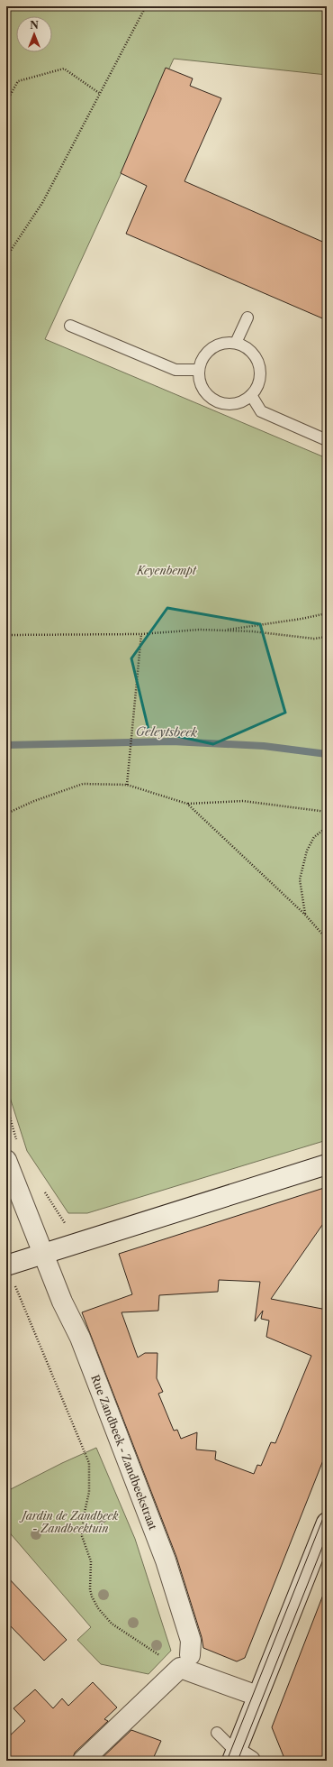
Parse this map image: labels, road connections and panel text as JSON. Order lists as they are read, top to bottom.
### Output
{
  "streets": {
    "street": ["Rue Zandbeek - Zandbeekstraat"]
  },
  "water": ["Geleytsbeek"],
  "parks": ["Keyenbempt", "Jardin de Zandbeek - Zandbeektuin"],
  "north": "top"
}
